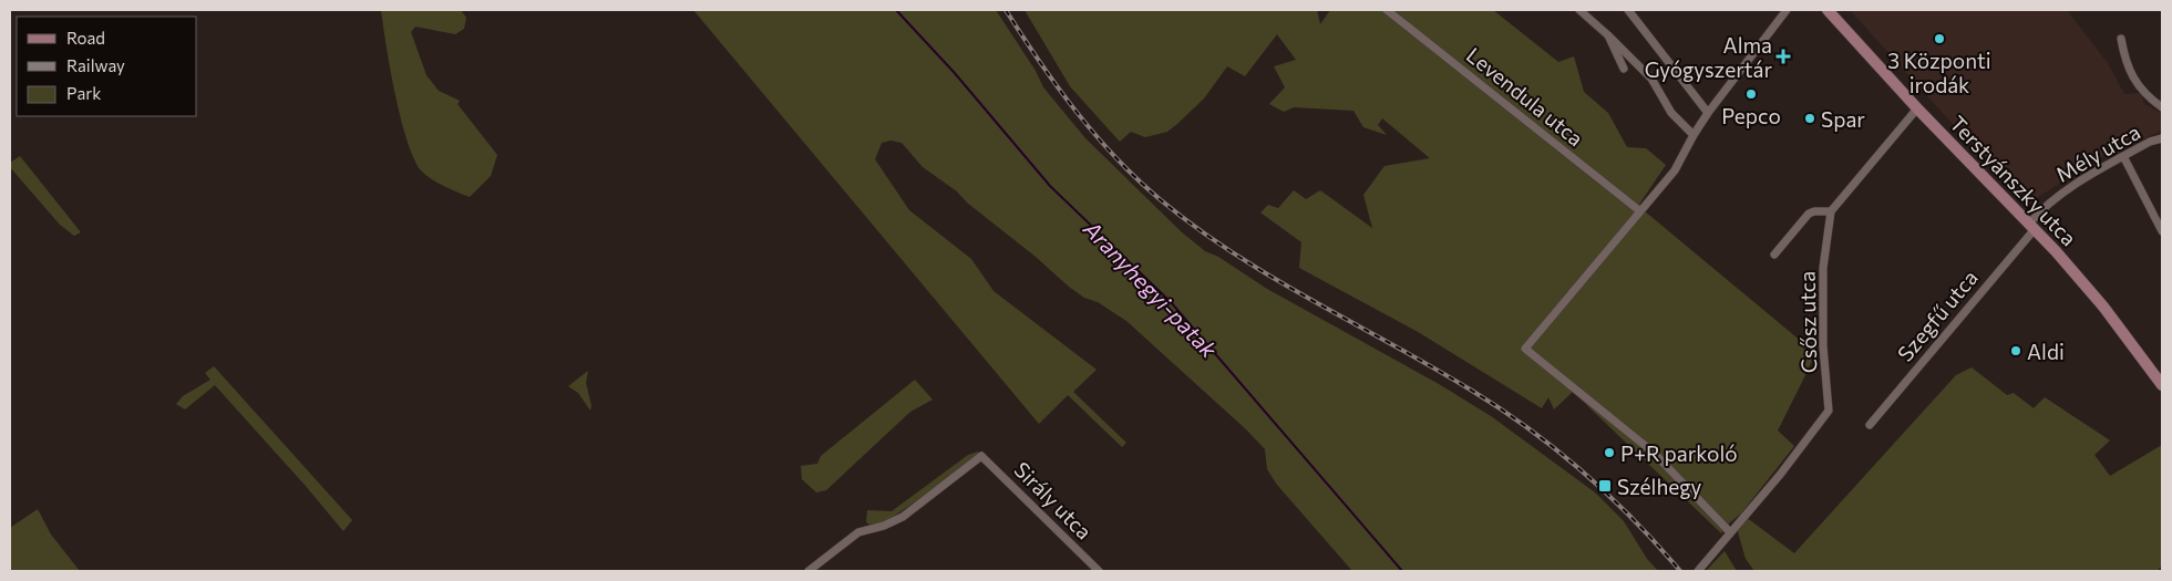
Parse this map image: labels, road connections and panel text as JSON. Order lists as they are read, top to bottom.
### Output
{
  "streets": {
    "main road": ["Terstyánszky utca"],
    "street": [
      "Levendula utca",
      "Mély utca",
      "Szegfű utca",
      "Csősz utca",
      "Sirály utca"
    ]
  },
  "crossings": [
    ["Mély utca", "Terstyánszky utca"],
    ["Mély utca", "Szegfű utca"],
    ["Terstyánszky utca", "Szegfű utca"]
  ],
  "water": ["Aranyhegyi-patak"],
  "places": {
    "other": [
      "3 Központi irodák",
      "Pepco",
      "Spar",
      "Aldi",
      "P+R parkoló"
    ],
    "health": ["Alma Gyógyszertár"],
    "transit": ["Szélhegy"]
  },
  "legend": ["Road", "Railway", "Park"]
}
